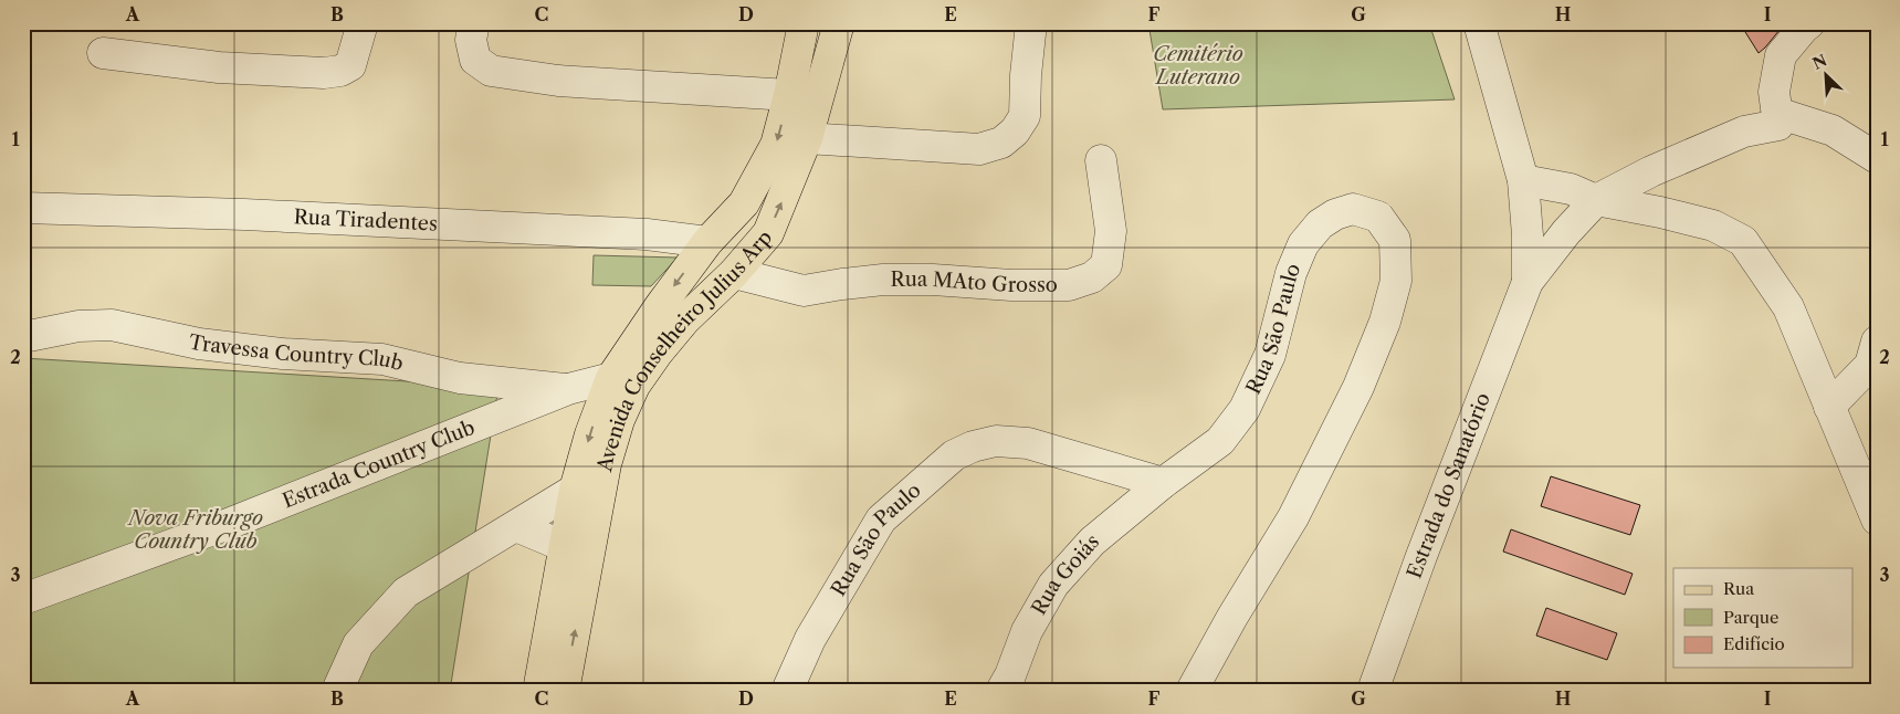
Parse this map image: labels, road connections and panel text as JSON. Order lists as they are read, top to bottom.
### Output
{
  "streets": {
    "main road": ["Avenida Conselheiro Julius Arp"],
    "street": [
      "Rua Tiradentes",
      "Rua MAto Grosso",
      "Rua São Paulo",
      "Travessa Country Club",
      "Estrada Country Club",
      "Estrada do Sanatório",
      "Rua Goiás"
    ]
  },
  "crossings": [
    ["Rua Tiradentes", "Avenida Conselheiro Julius Arp"],
    ["Rua MAto Grosso", "Avenida Conselheiro Julius Arp"],
    ["Rua São Paulo", "Rua Goiás"],
    ["Travessa Country Club", "Estrada Country Club"],
    ["Avenida Conselheiro Julius Arp", "Estrada Country Club"]
  ],
  "parks": ["Cemitério Luterano", "Nova Friburgo Country Club"],
  "legend": ["Rua", "Parque", "Edifício"],
  "north": "top left",
  "grid": {
    "columns": [
      "A",
      "B",
      "C",
      "D",
      "E",
      "F",
      "G",
      "H",
      "I"
    ],
    "rows": ["1", "2", "3"]
  }
}
